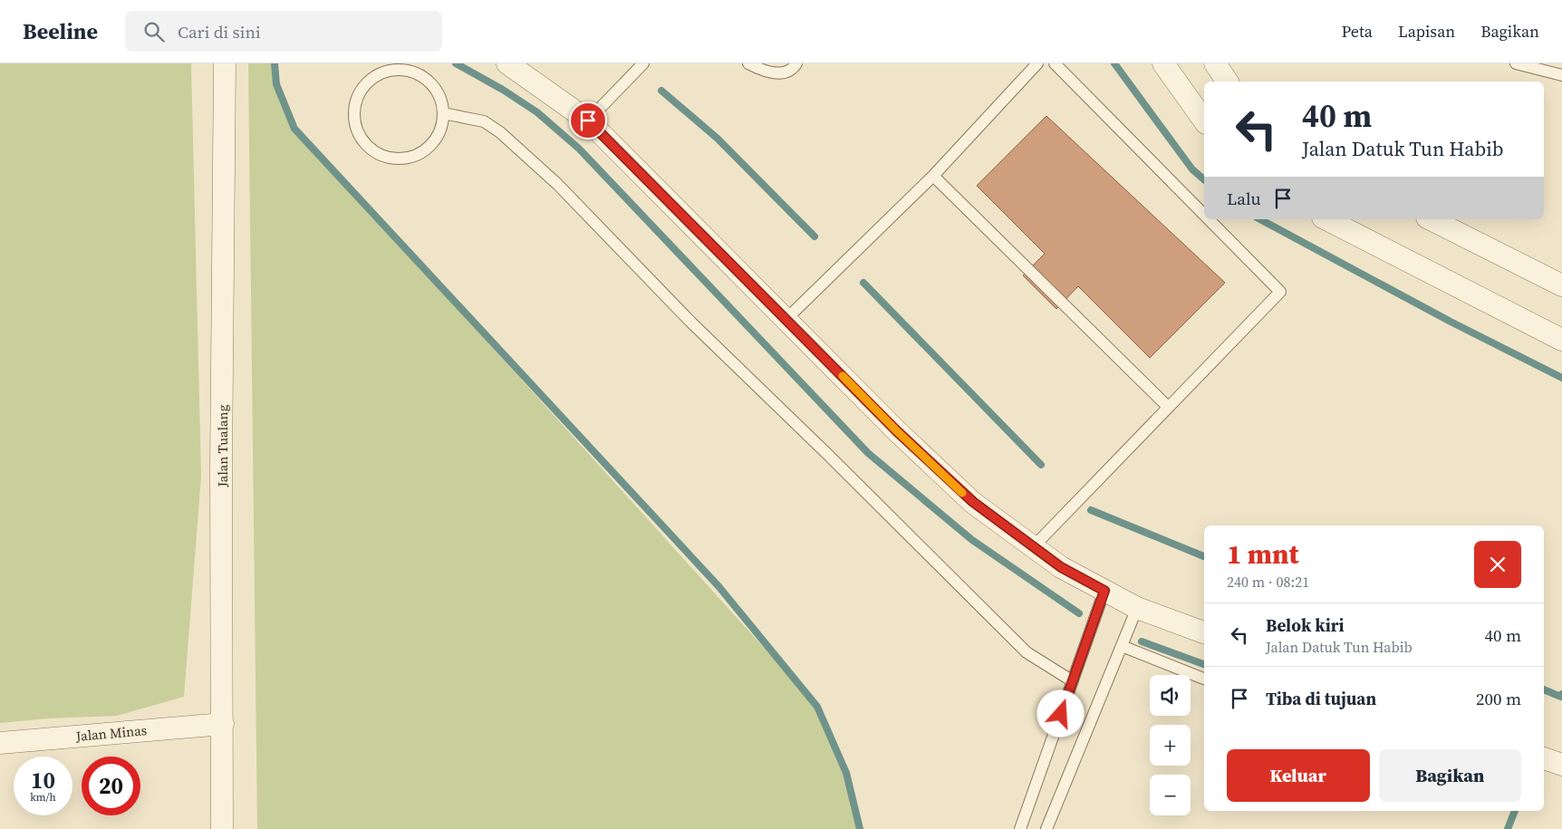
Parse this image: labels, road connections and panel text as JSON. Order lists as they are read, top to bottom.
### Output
{
  "streets": {
    "street": ["Jalan Tualang", "Jalan Minas"]
  },
  "crossings": [
    ["Jalan Tualang", "Jalan Minas"]
  ],
  "page": {
    "header": "Beeline",
    "search": "Cari di sini",
    "nav": ["Peta", "Lapisan", "Bagikan"],
    "turn": ["40 m", "Jalan Datuk Tun Habib"],
    "then": "Lalu",
    "heading": ["1 mnt", "240 m · 08:21"],
    "list": [
      {
        "name": "Belok kiri",
        "note": "Jalan Datuk Tun Habib",
        "value": "40 m"
      },
      {
        "name": "Tiba di tujuan",
        "value": "200 m"
      }
    ],
    "map_buttons": ["+", "−"],
    "buttons": ["Keluar", "Bagikan"],
    "speed": "10 km/h",
    "limit": "20"
  }
}
